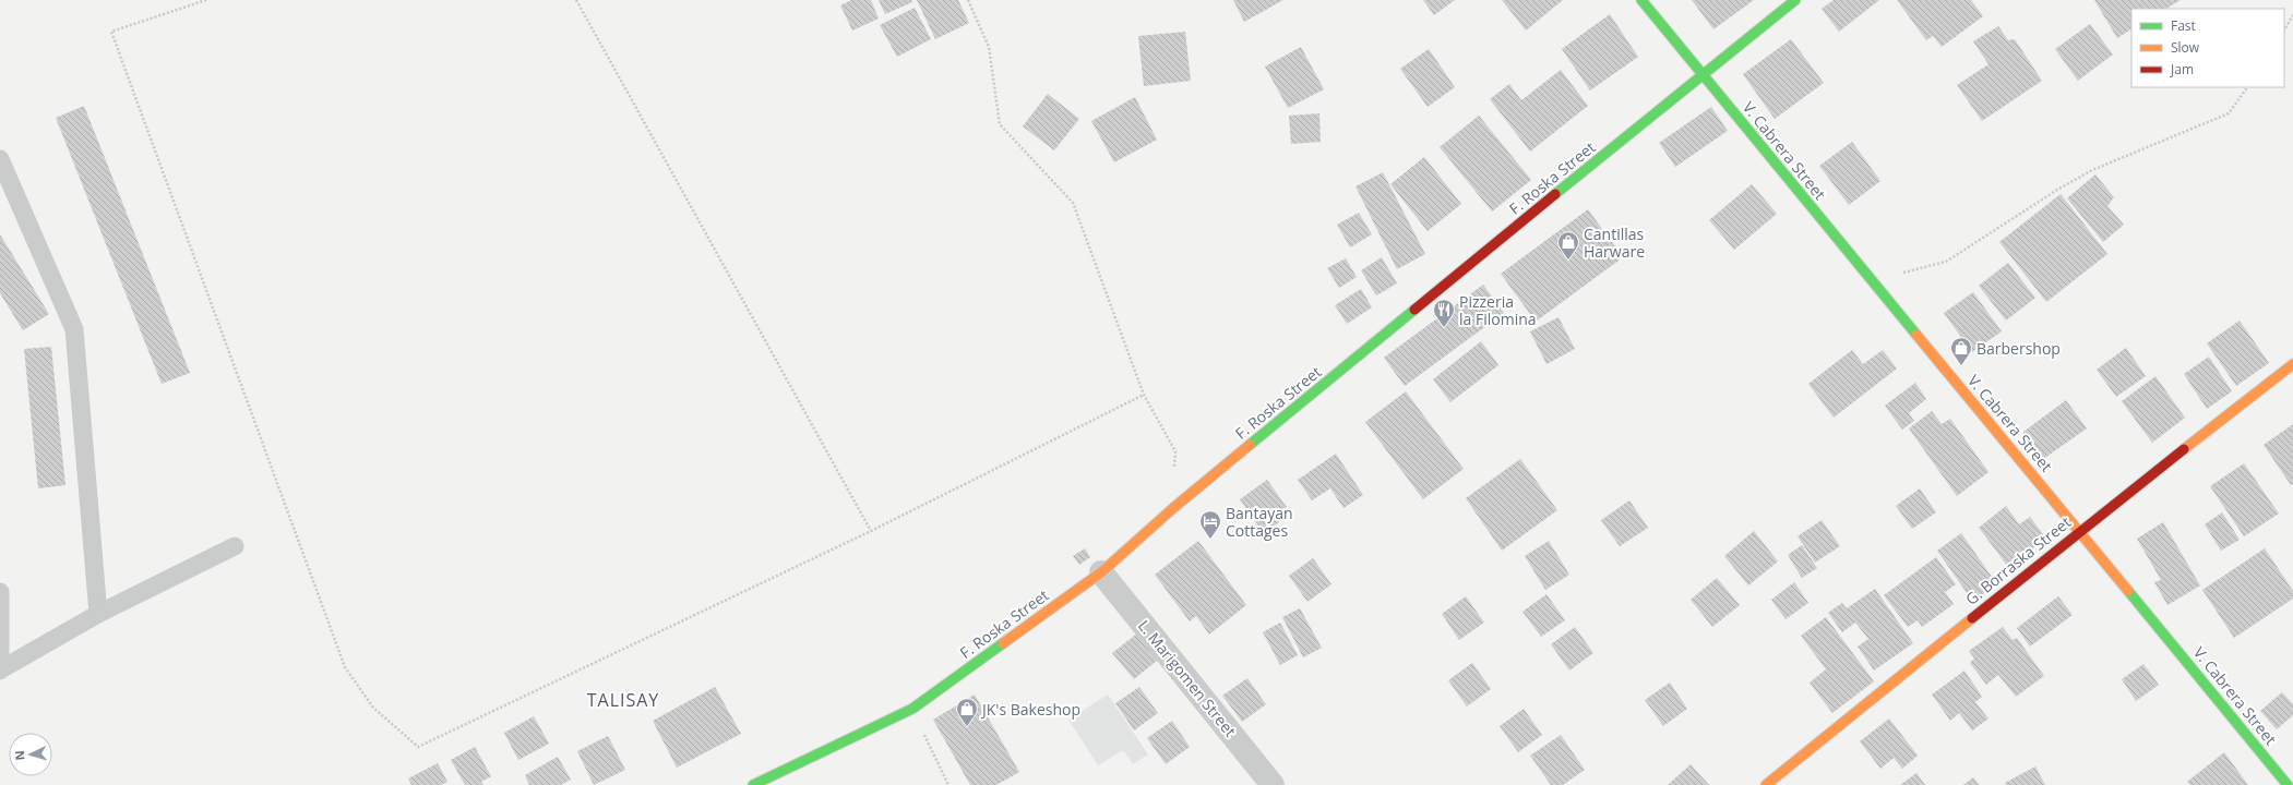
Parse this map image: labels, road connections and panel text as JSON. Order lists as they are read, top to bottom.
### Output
{
  "streets": {
    "street": [
      "V. Cabrera Street",
      "F. Roska Street",
      "G. Borraska Street",
      "L. Marigomen Street"
    ]
  },
  "crossings": [
    ["V. Cabrera Street", "F. Roska Street"],
    ["V. Cabrera Street", "G. Borraska Street"],
    ["F. Roska Street", "L. Marigomen Street"]
  ],
  "districts": ["TALISAY"],
  "places": {
    "shop": ["Cantillas Harware", "Barbershop", "JK's Bakeshop"],
    "restaurant": ["Pizzeria la Filomina"],
    "hotel": ["Bantayan Cottages"]
  },
  "legend": ["Fast", "Slow", "Jam"],
  "north": "left"
}
